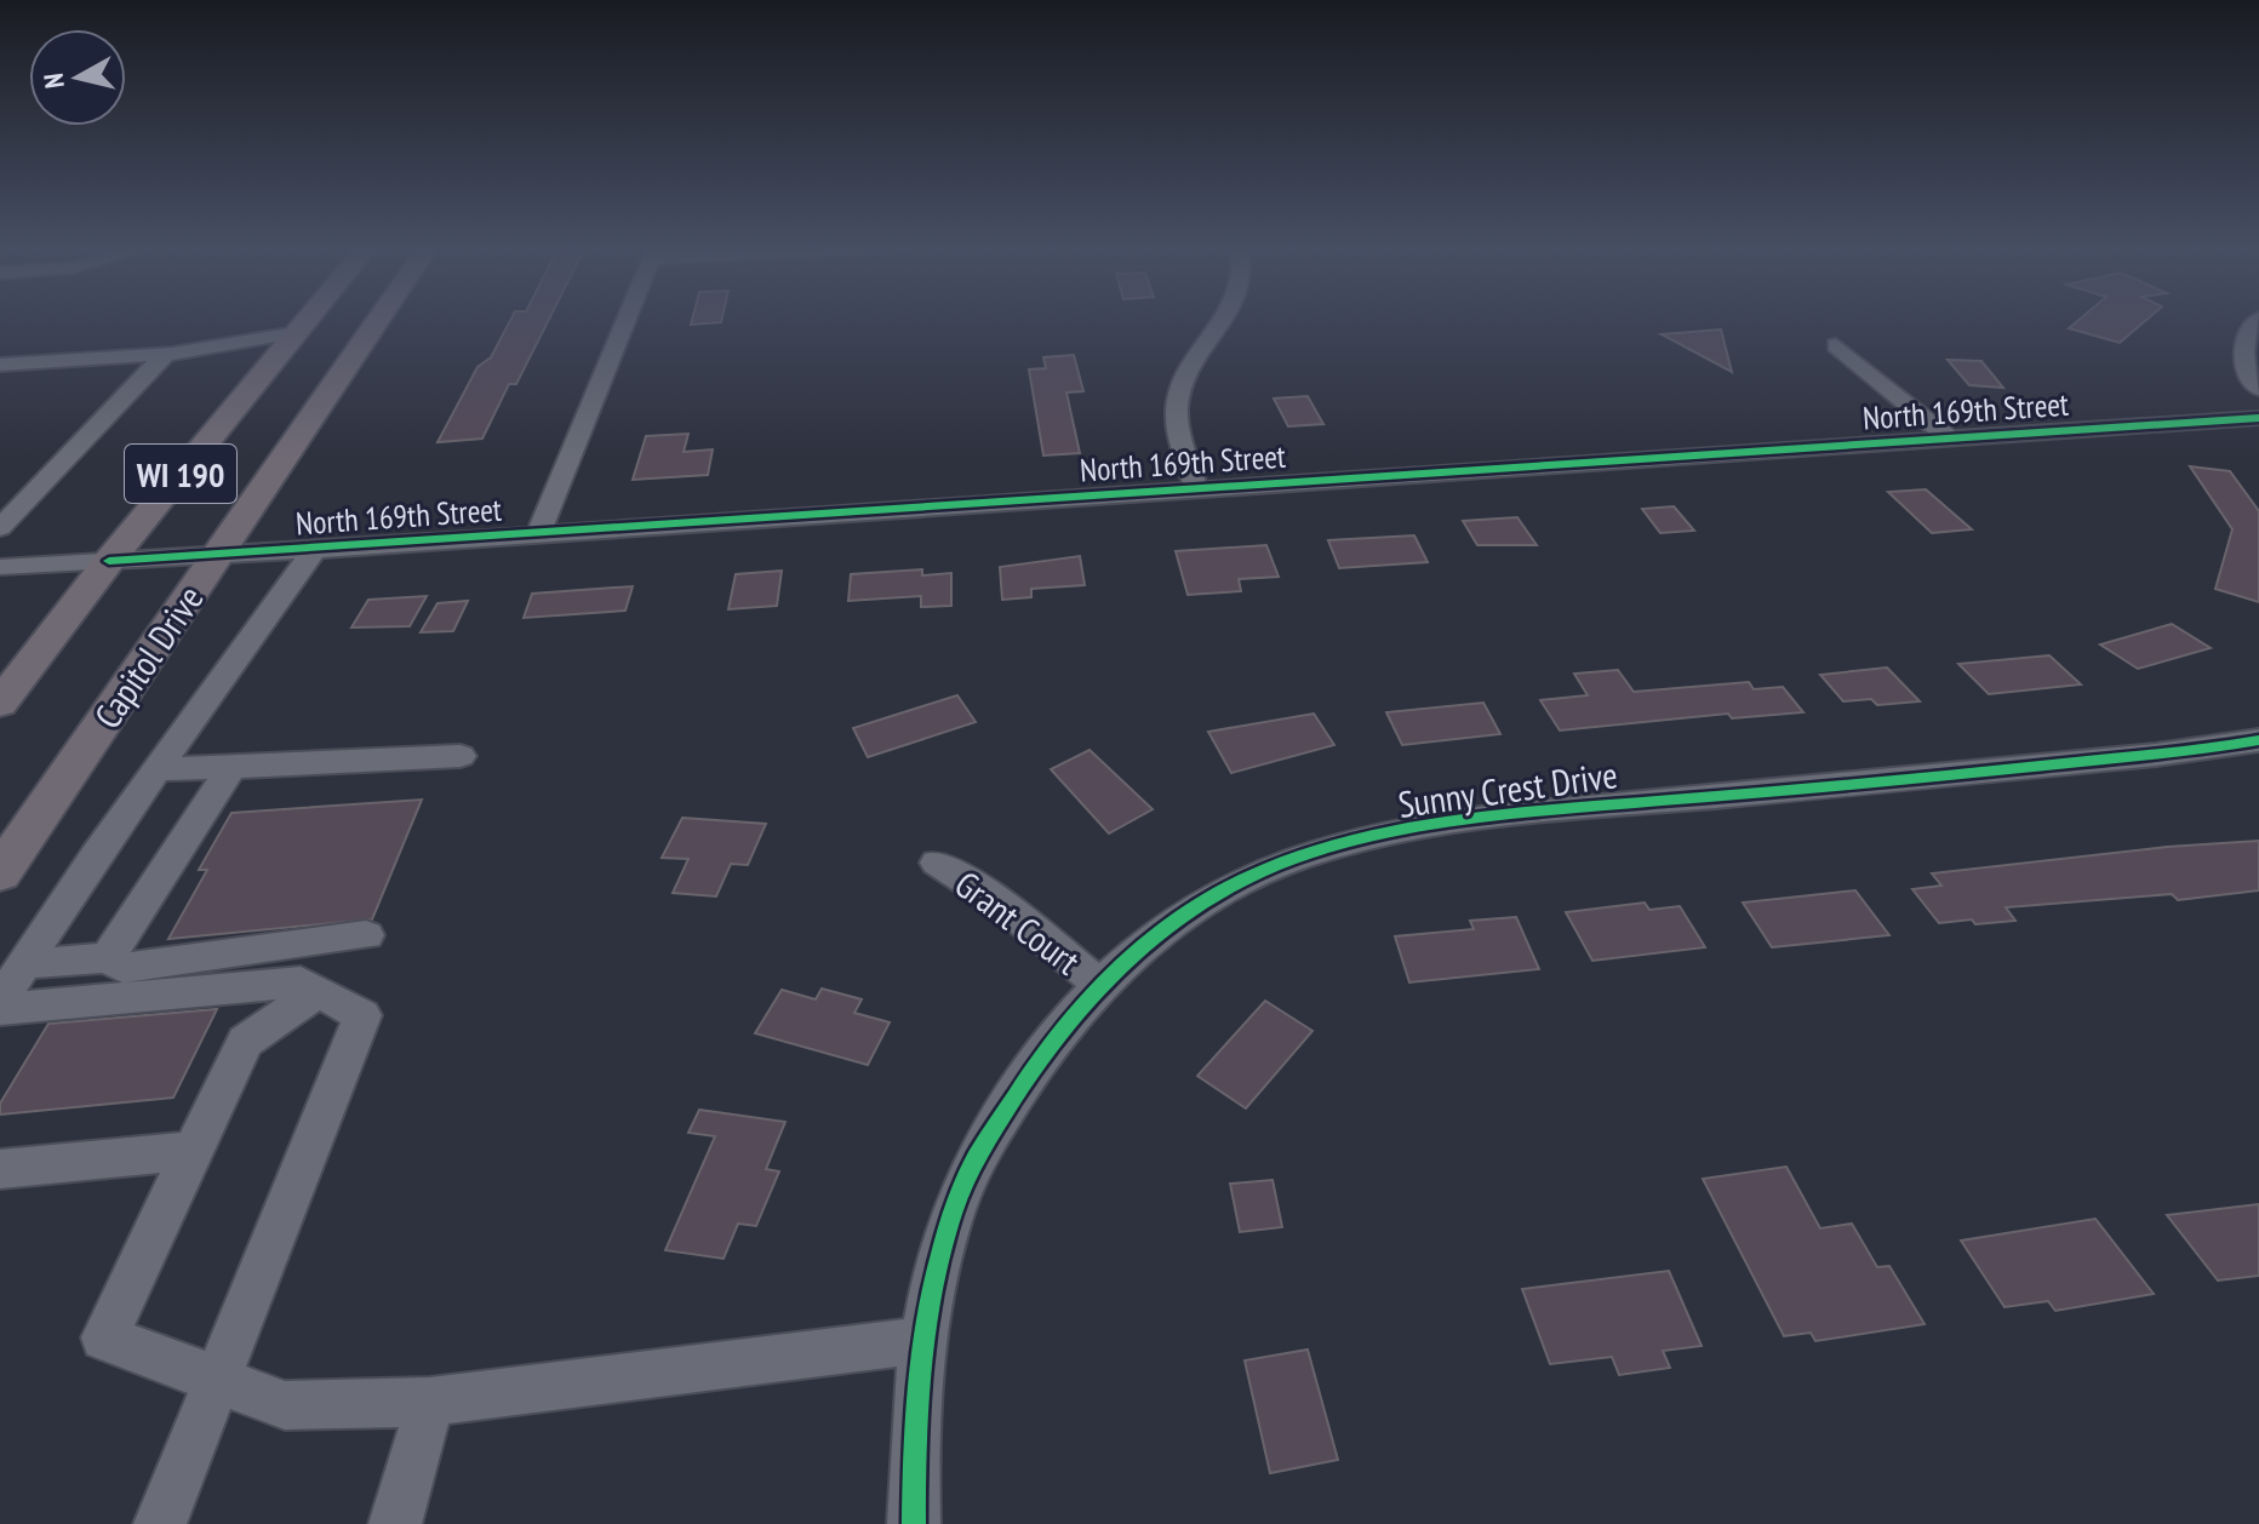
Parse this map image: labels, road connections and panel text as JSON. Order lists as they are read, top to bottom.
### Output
{
  "streets": {
    "main road": ["WI 190", "Capitol Drive"],
    "street": ["North 169th Street", "Sunny Crest Drive", "Grant Court"]
  },
  "crossings": [
    ["North 169th Street", "WI 190"],
    ["North 169th Street", "Capitol Drive"],
    ["Sunny Crest Drive", "Grant Court"]
  ],
  "north": "left"
}
